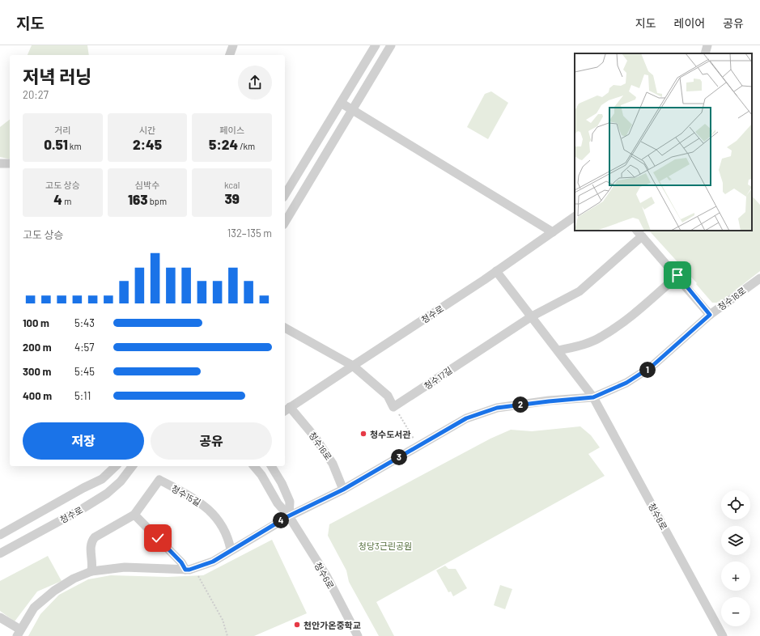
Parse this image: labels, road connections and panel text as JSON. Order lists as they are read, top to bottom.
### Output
{
  "streets": {
    "street": [
      "청수16로",
      "청수로",
      "청수17길",
      "청수15길",
      "청수8로",
      "청수6로"
    ]
  },
  "crossings": [
    ["청수16로", "청수17길"],
    ["청수16로", "청수8로"],
    ["청수16로", "청수6로"]
  ],
  "parks": ["청당3근린공원"],
  "places": ["청수도서관", "천안가온중학교"],
  "page": {
    "header": "지도",
    "nav": ["지도", "레이어", "공유"],
    "heading": ["저녁 러닝", "20:27"],
    "stats": [
      ["거리", "0.51 km"],
      ["시간", "2:45"],
      ["페이스", "5:24 /km"],
      ["고도 상승", "4 m"],
      ["심박수", "163 bpm"],
      ["kcal", "39"]
    ],
    "chart": ["고도 상승", "132–135 m"],
    "list": [
      {
        "name": "100 m",
        "note": "5:43"
      },
      {
        "name": "200 m",
        "note": "4:57"
      },
      {
        "name": "300 m",
        "note": "5:45"
      },
      {
        "name": "400 m",
        "note": "5:11"
      }
    ],
    "pins": [
      "1",
      "2",
      "3",
      "4"
    ],
    "buttons": ["저장", "공유"],
    "map_buttons": ["+", "−"]
  }
}
